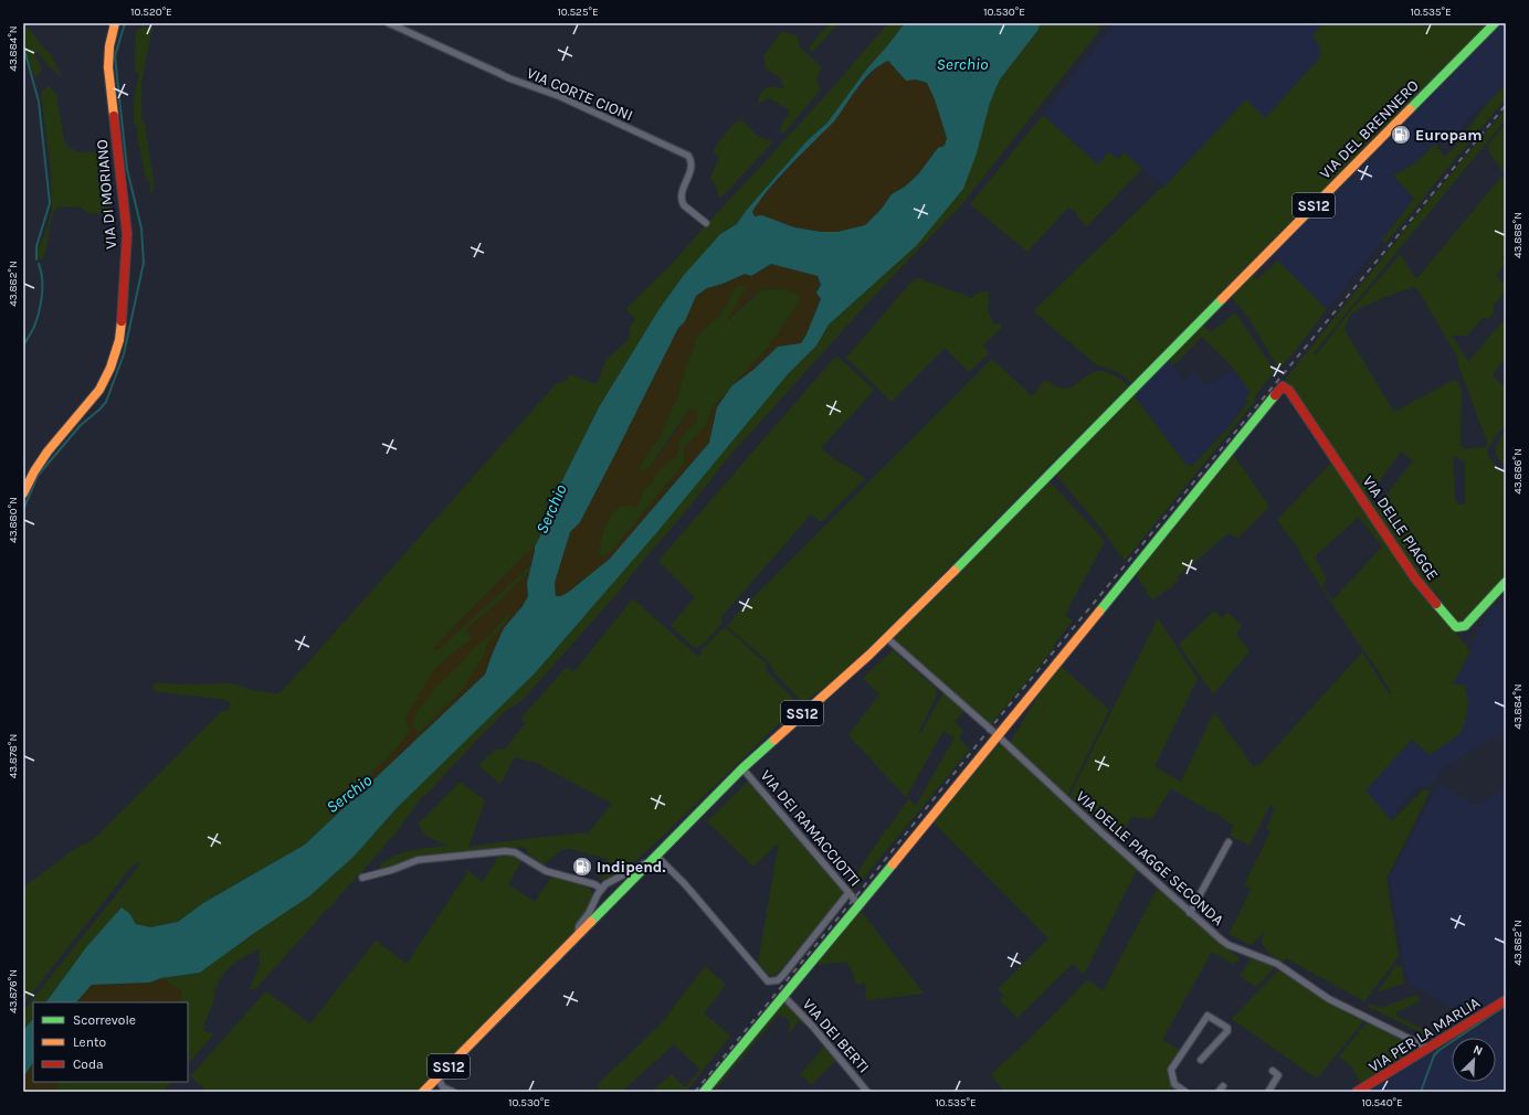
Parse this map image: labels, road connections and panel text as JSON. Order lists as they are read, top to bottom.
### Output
{
  "streets": {
    "main road": [
      "VIA DEL BRENNERO",
      "VIA DI MORIANO",
      "SS12",
      "VIA DELLE PIAGGE",
      "VIA PER LA MARLIA"
    ],
    "street": [
      "VIA CORTE CIONI",
      "VIA DEI RAMACCIOTTI",
      "VIA DELLE PIAGGE SECONDA",
      "VIA DEI BERTI"
    ]
  },
  "crossings": [
    ["VIA DEL BRENNERO", "SS12"],
    ["VIA DEL BRENNERO", "VIA DELLE PIAGGE SECONDA"],
    ["SS12", "VIA DEI RAMACCIOTTI"],
    ["SS12", "VIA DELLE PIAGGE SECONDA"],
    ["VIA DELLE PIAGGE", "VIA DELLE PIAGGE SECONDA"],
    ["VIA DELLE PIAGGE SECONDA", "VIA PER LA MARLIA"]
  ],
  "water": ["Serchio"],
  "places": {
    "fuel station": ["Europam", "Indipend."]
  },
  "legend": ["Scorrevole", "Lento", "Coda"],
  "north": "top right",
  "coordinates": [
    "10.520°E",
    "10.525°E",
    "10.530°E",
    "10.535°E",
    "43.884°N",
    "43.888°N",
    "43.882°N",
    "43.886°N",
    "43.880°N",
    "43.878°N",
    "43.876°N",
    "10.540°E"
  ]
}
